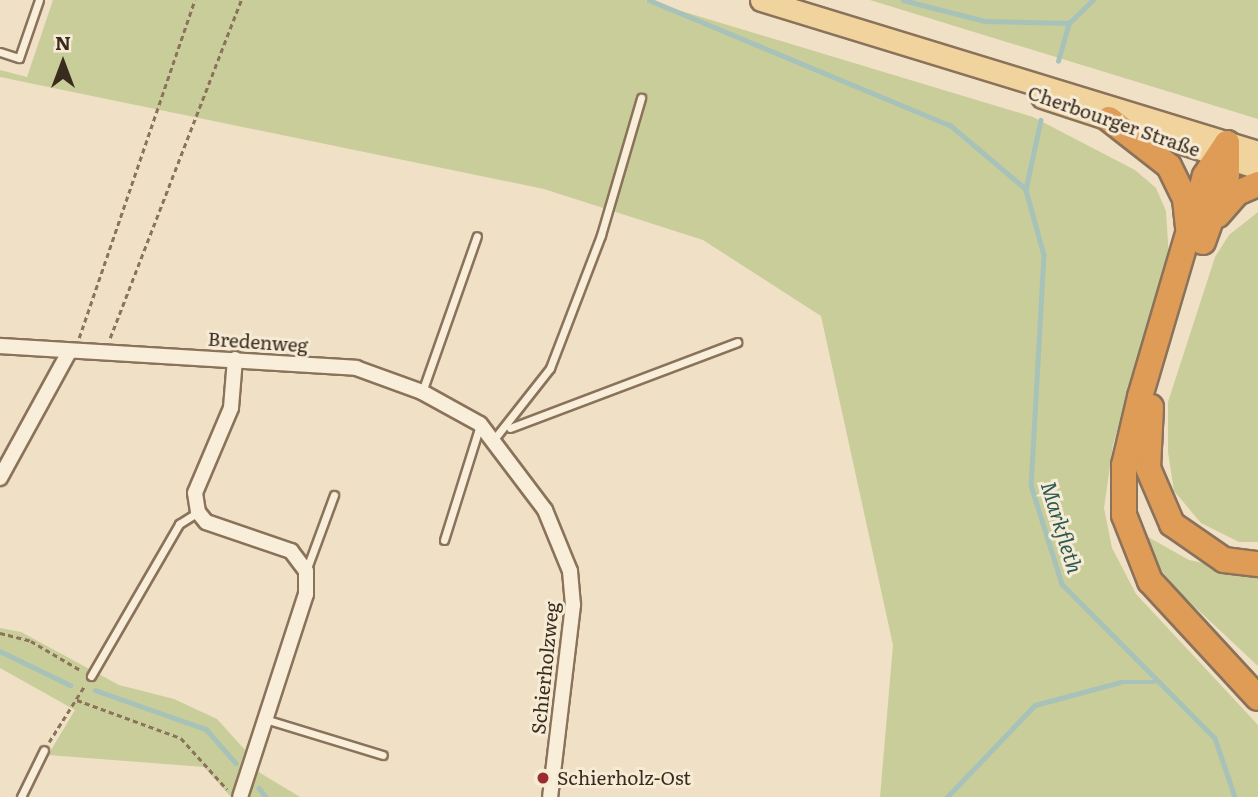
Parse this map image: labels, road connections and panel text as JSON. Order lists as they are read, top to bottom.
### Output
{
  "streets": {
    "main road": ["Cherbourger Straße"],
    "street": ["Bredenweg", "Schierholzweg"]
  },
  "crossings": [
    ["Bredenweg", "Schierholzweg"]
  ],
  "water": ["Markfleth"],
  "places": ["Schierholz-Ost"],
  "north": "top"
}
